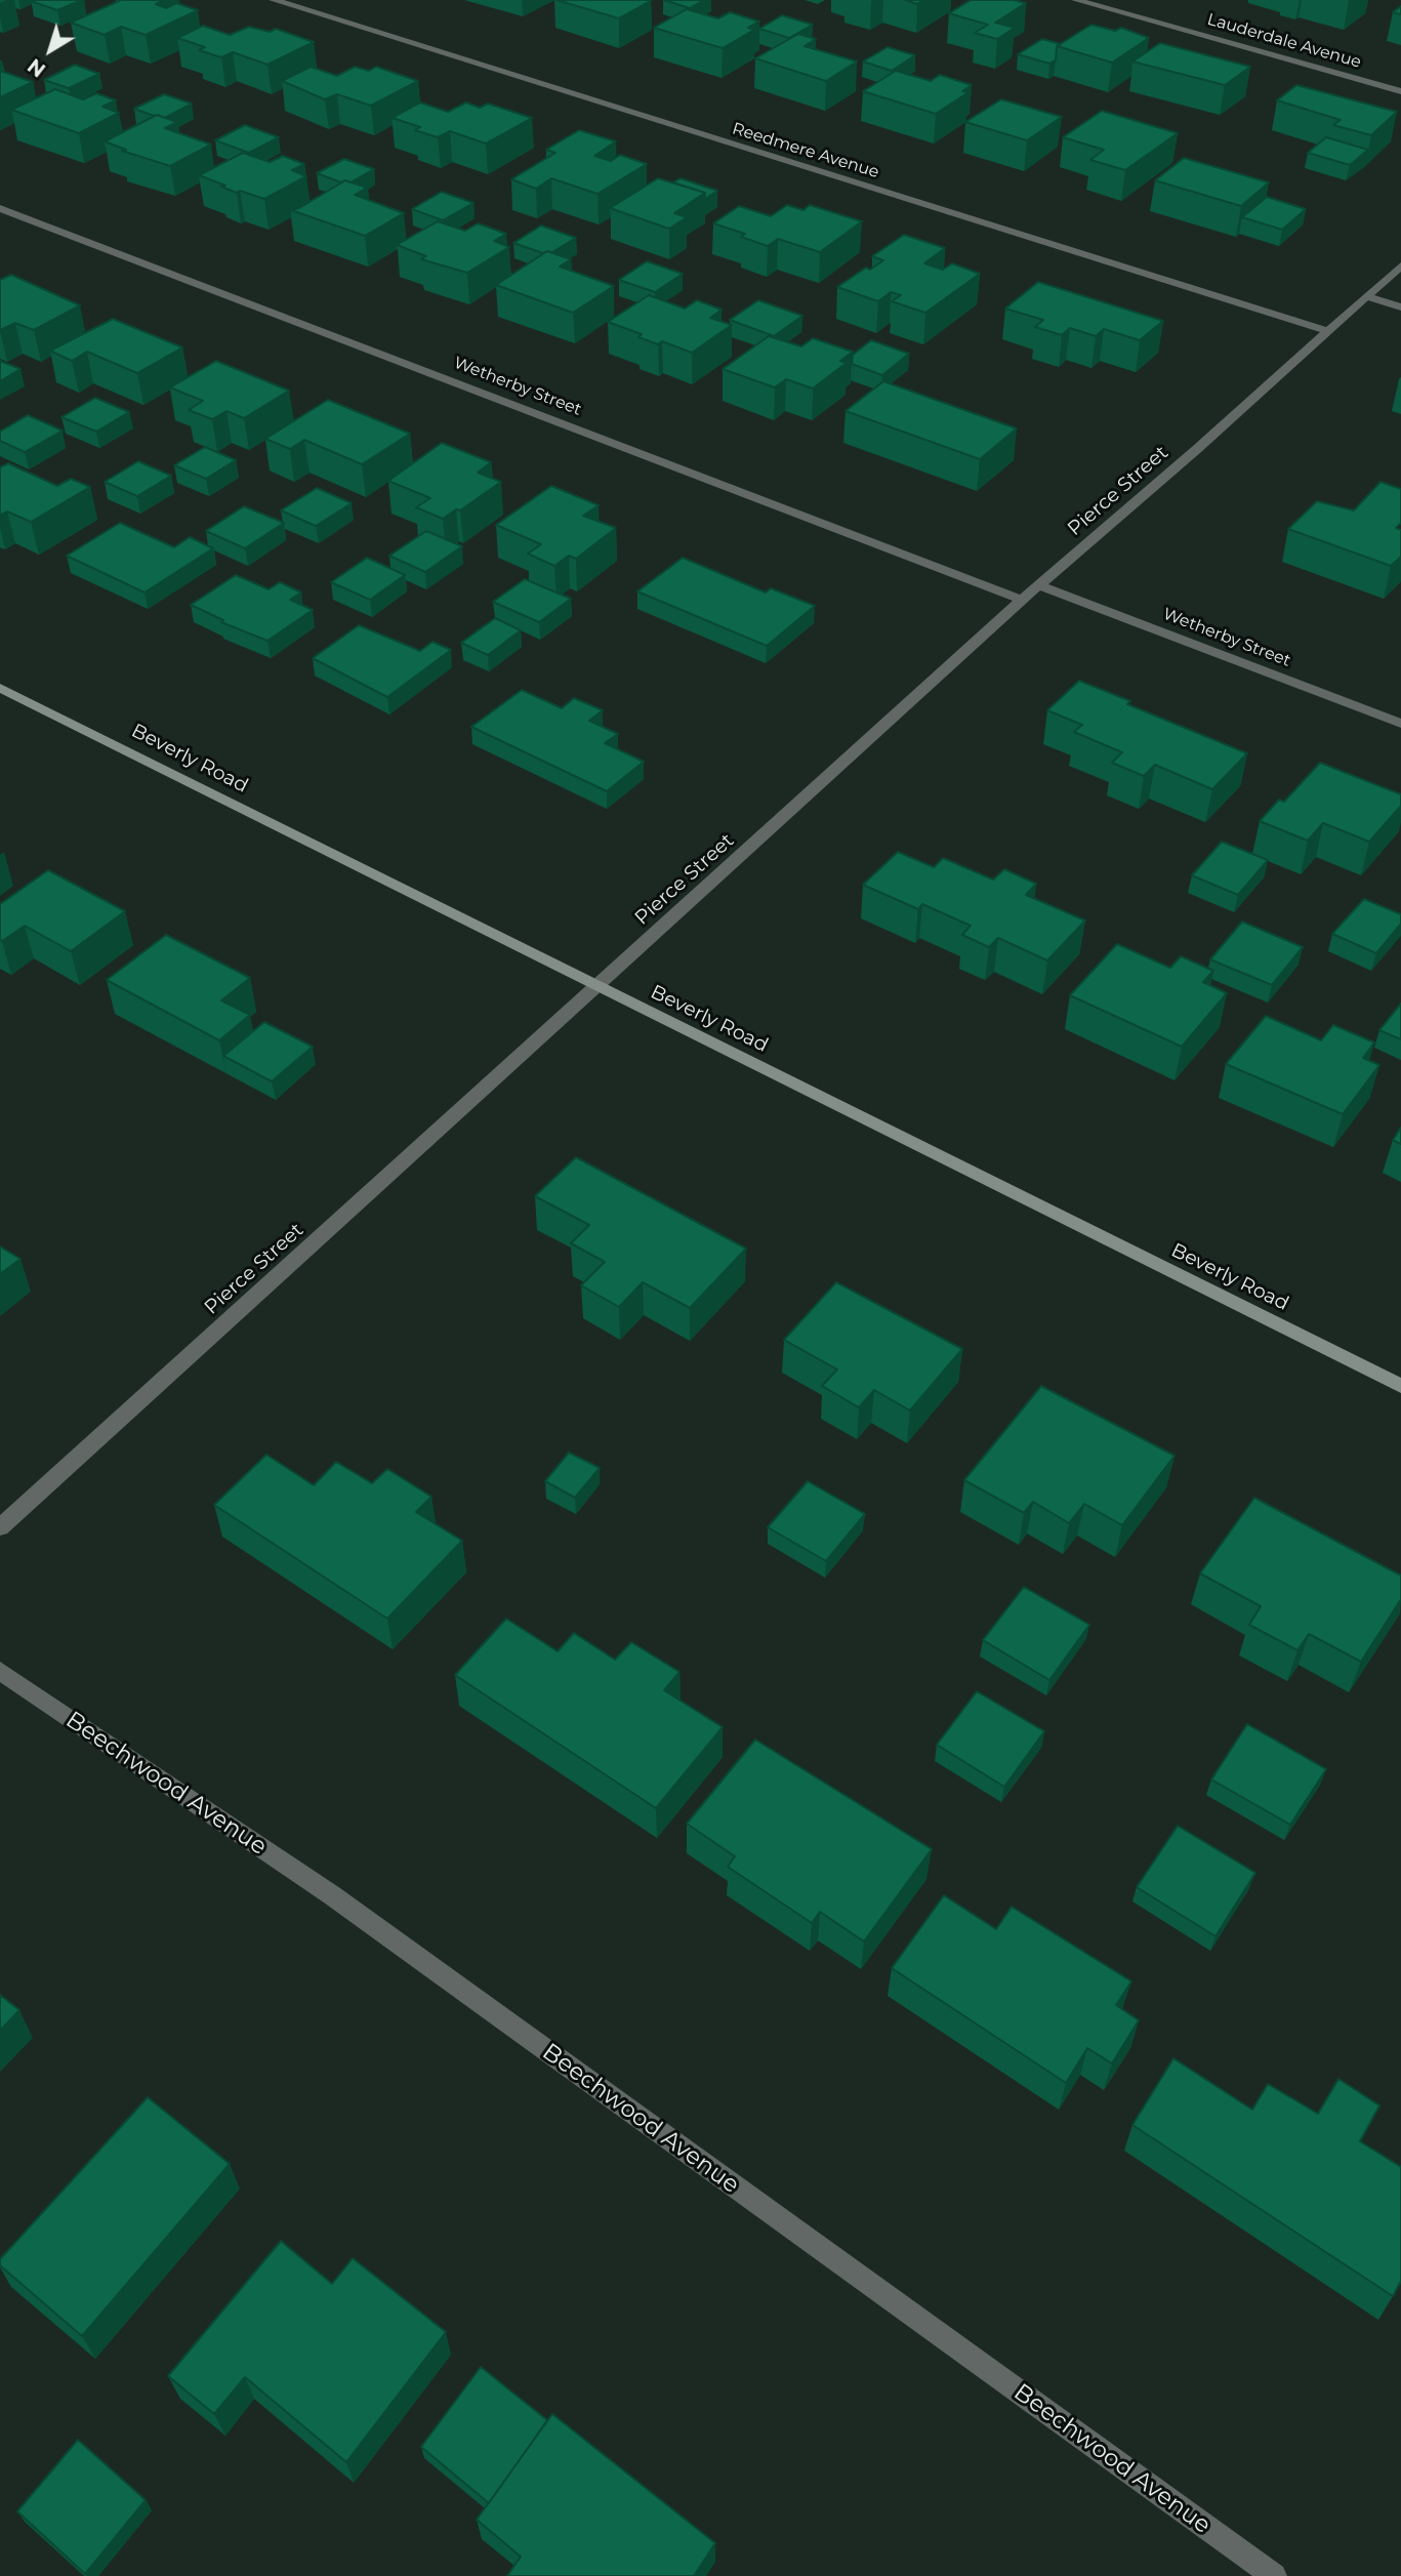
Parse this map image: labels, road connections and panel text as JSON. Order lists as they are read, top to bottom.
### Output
{
  "streets": {
    "street": [
      "Lauderdale Avenue",
      "Reedmere Avenue",
      "Wetherby Street",
      "Pierce Street",
      "Beverly Road",
      "Beechwood Avenue"
    ]
  },
  "crossings": [
    ["Reedmere Avenue", "Pierce Street"],
    ["Wetherby Street", "Pierce Street"],
    ["Pierce Street", "Beverly Road"]
  ],
  "north": "bottom left"
}
